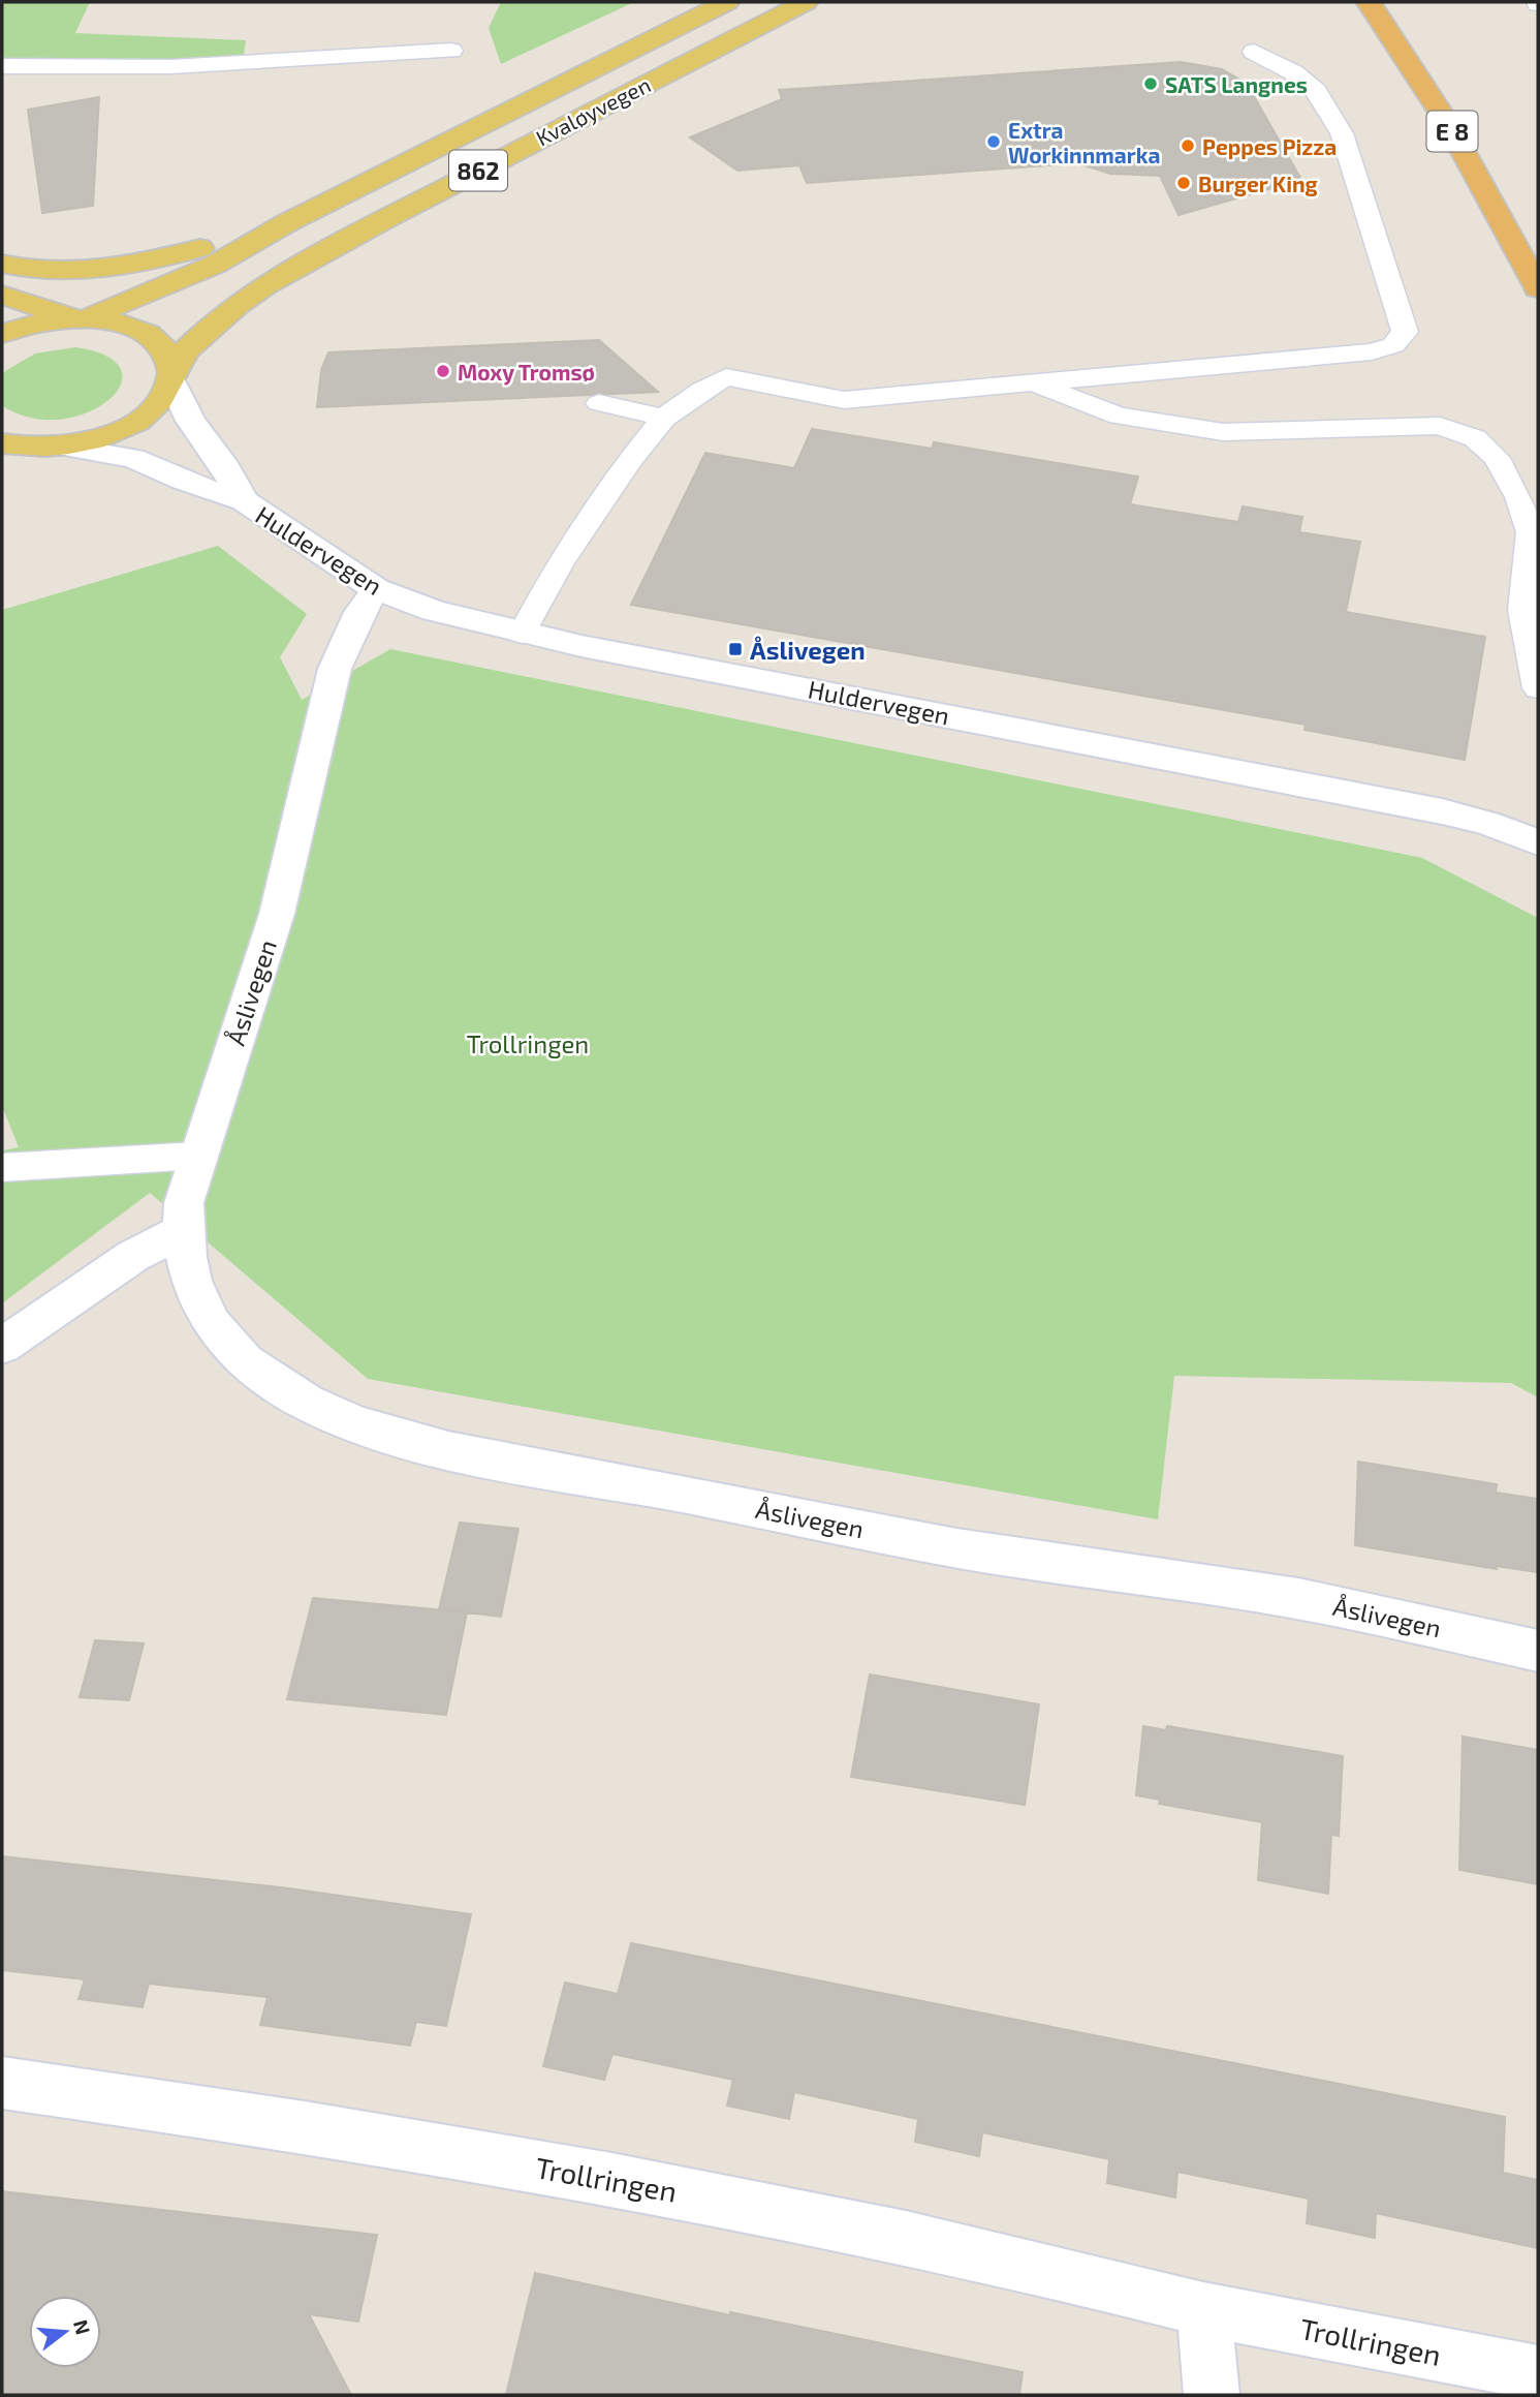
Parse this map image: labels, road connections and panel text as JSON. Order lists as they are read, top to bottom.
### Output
{
  "streets": {
    "highway": ["E 8"],
    "main road": ["Kvaløyvegen", "862"],
    "street": ["Huldervegen", "Åslivegen", "Trollringen"]
  },
  "crossings": [
    ["Kvaløyvegen", "862"],
    ["Kvaløyvegen", "Huldervegen"],
    ["862", "Huldervegen"],
    ["Huldervegen", "Åslivegen"]
  ],
  "parks": ["Trollringen"],
  "places": {
    "other": [
      "SATS Langnes",
      "Extra Workinnmarka",
      "Peppes Pizza",
      "Burger King",
      "Moxy Tromsø"
    ],
    "transit": ["Åslivegen"]
  },
  "north": "right"
}
